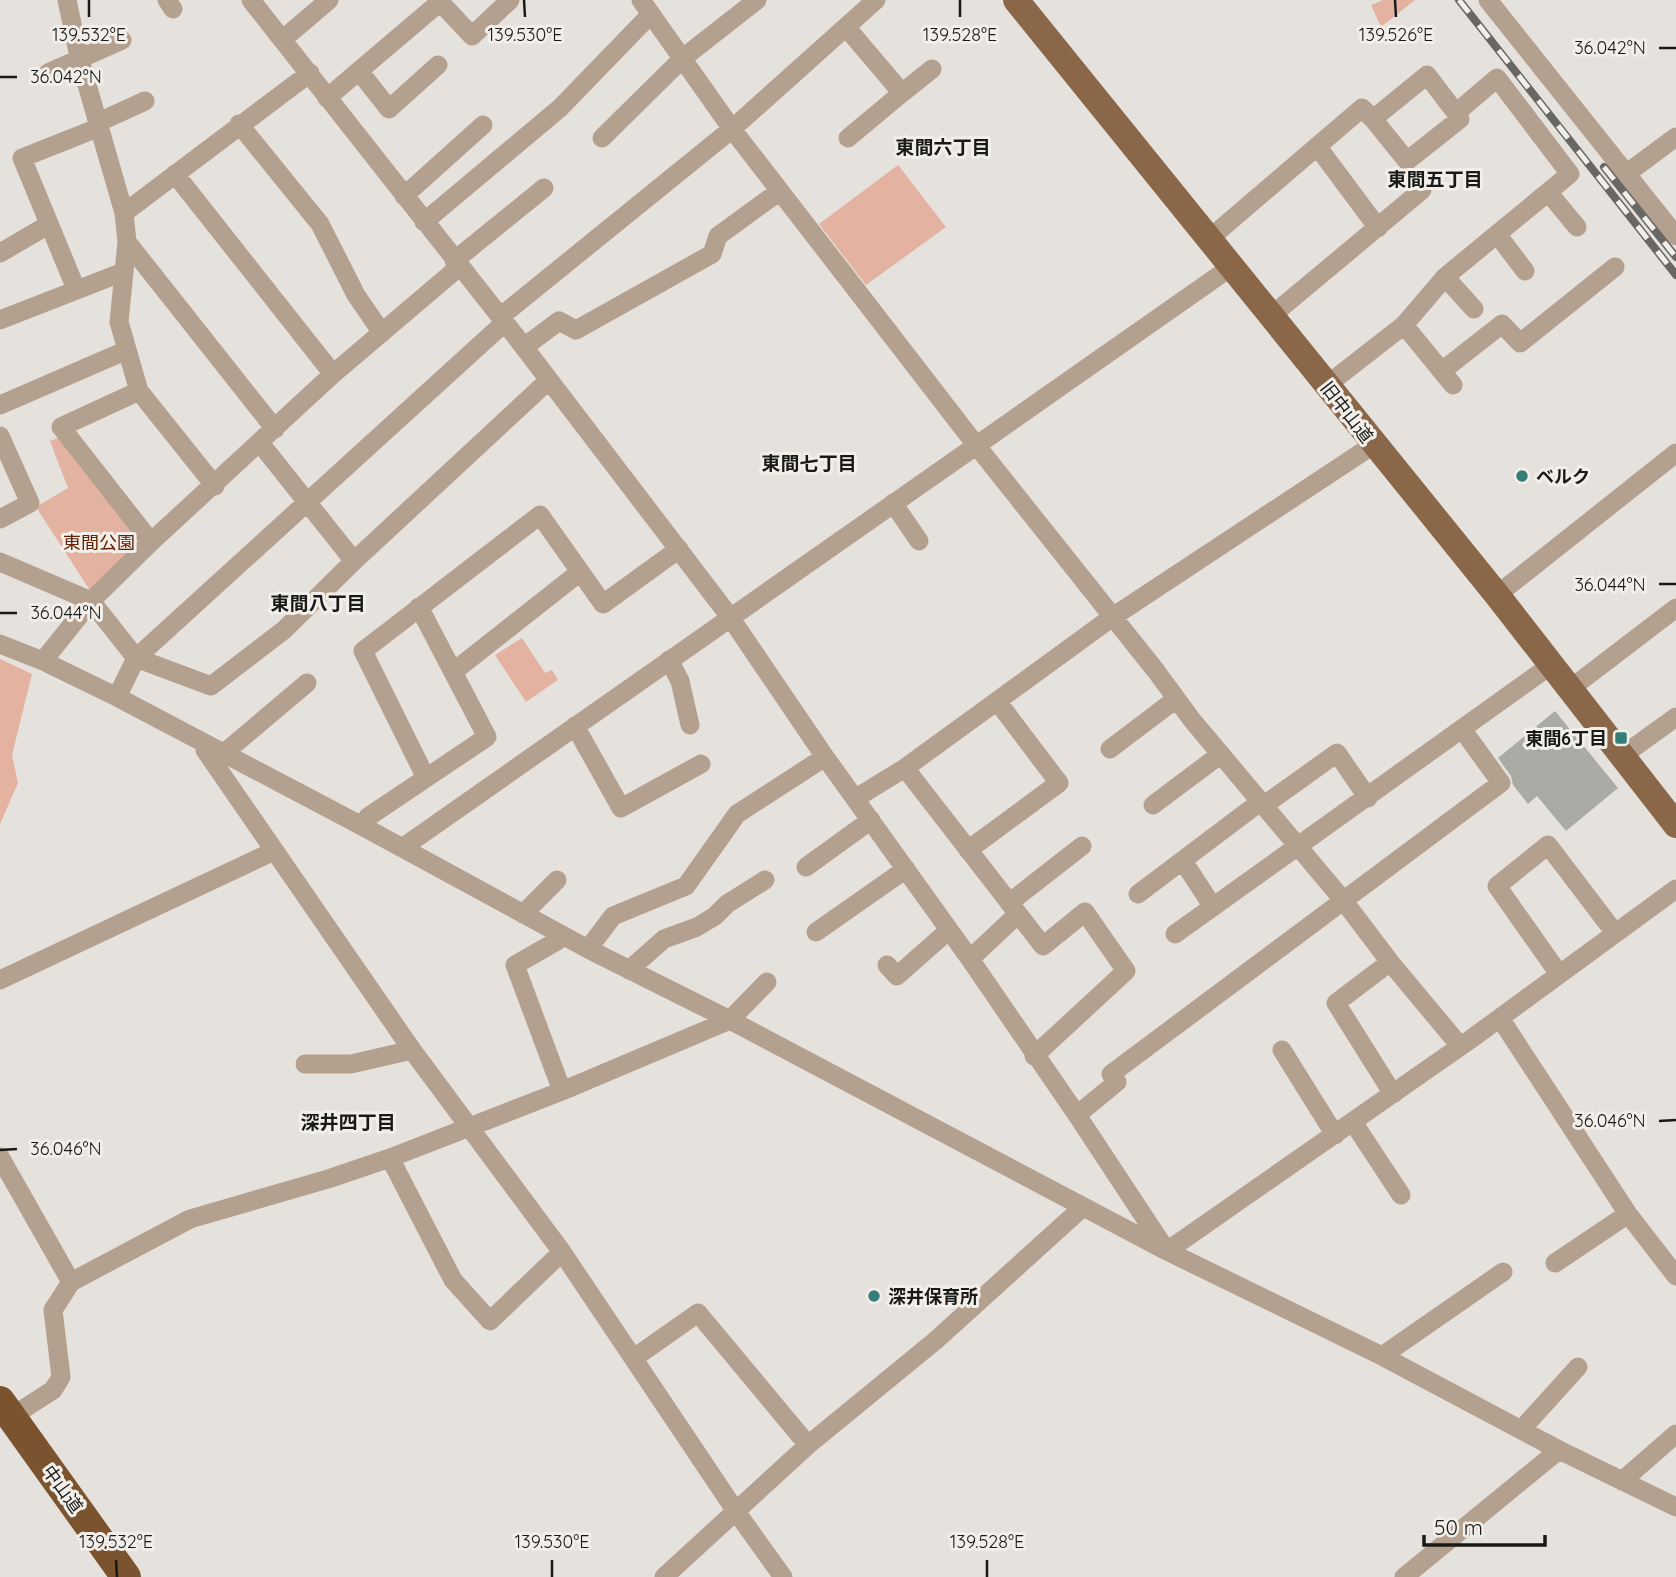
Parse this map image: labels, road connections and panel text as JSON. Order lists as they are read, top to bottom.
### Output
{
  "streets": {
    "highway": ["中山道"],
    "main road": ["旧中山道"]
  },
  "districts": [
    "東間六丁目",
    "東間五丁目",
    "東間七丁目",
    "東間八丁目",
    "深井四丁目"
  ],
  "parks": ["東間公園"],
  "places": {
    "other": ["ベルク", "深井保育所"],
    "transit": ["東間6丁目"]
  },
  "scale_bar": "50 m",
  "coordinates": [
    "139.532°E",
    "139.530°E",
    "139.528°E",
    "139.526°E",
    "36.042°N",
    "36.044°N",
    "36.046°N"
  ]
}
